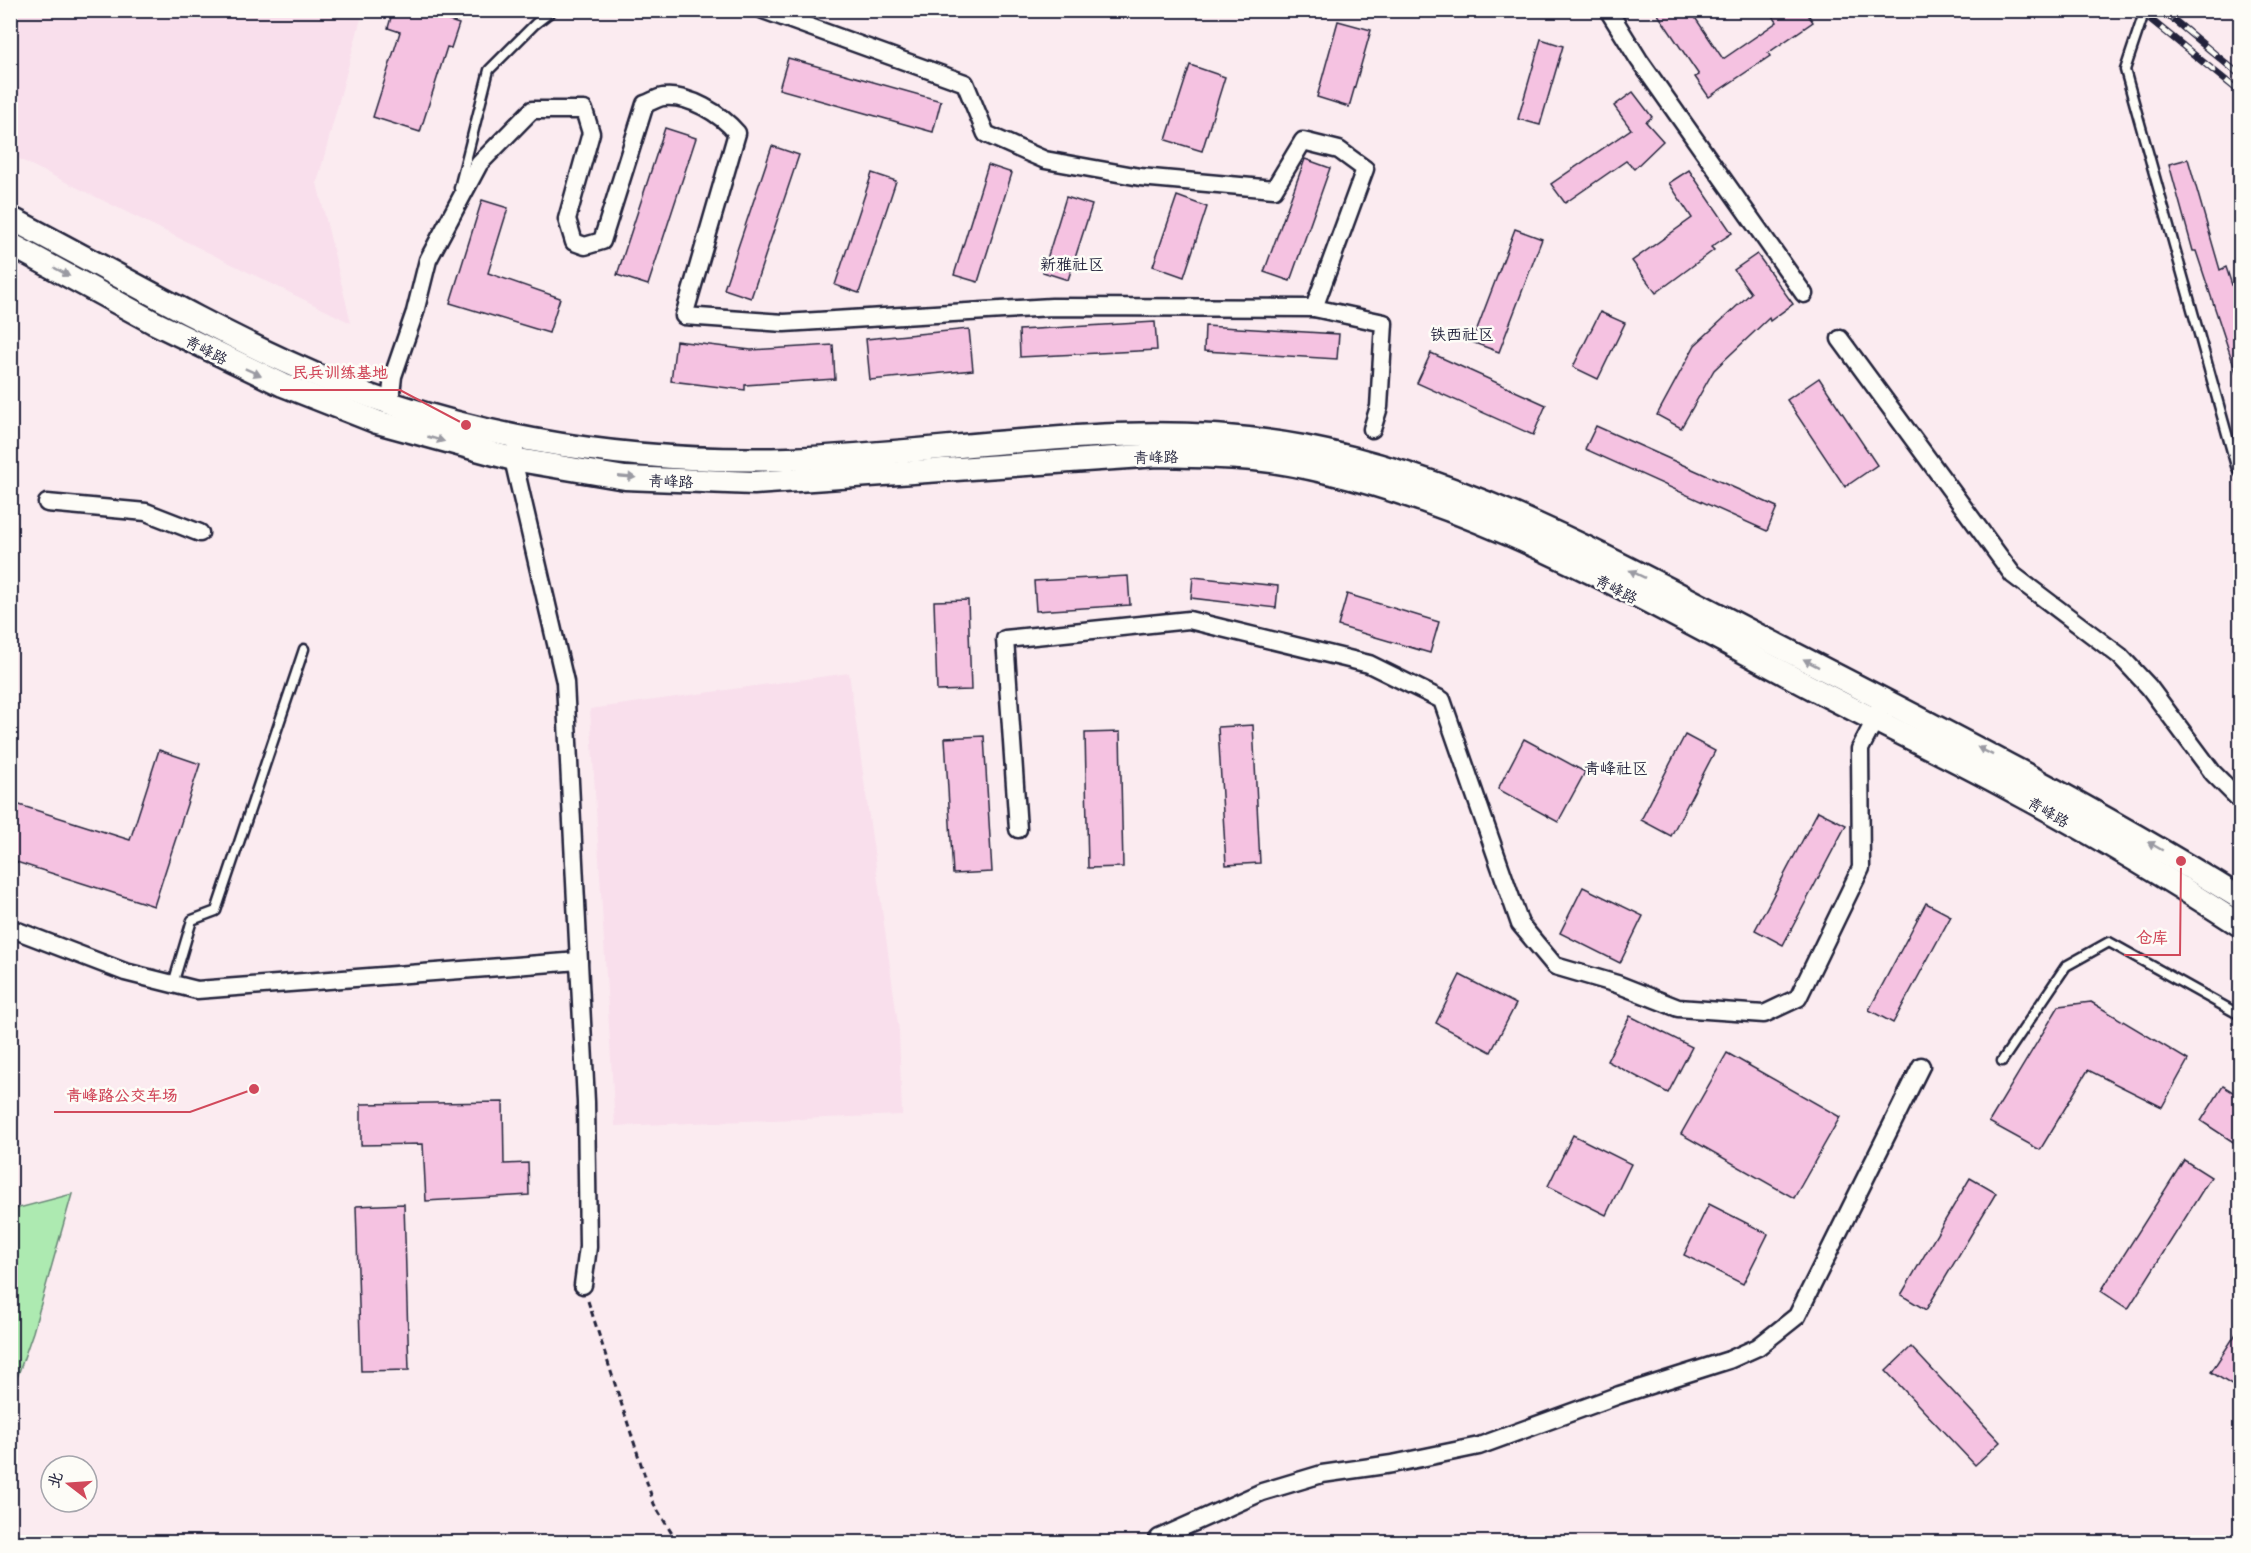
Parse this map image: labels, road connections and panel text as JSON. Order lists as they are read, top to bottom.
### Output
{
  "streets": {
    "main road": ["青峰路"]
  },
  "districts": ["新雅社区", "铁西社区", "青峰社区"],
  "places": ["民兵训练基地", "仓库", "青峰路公交车场"],
  "north": "left"
}
